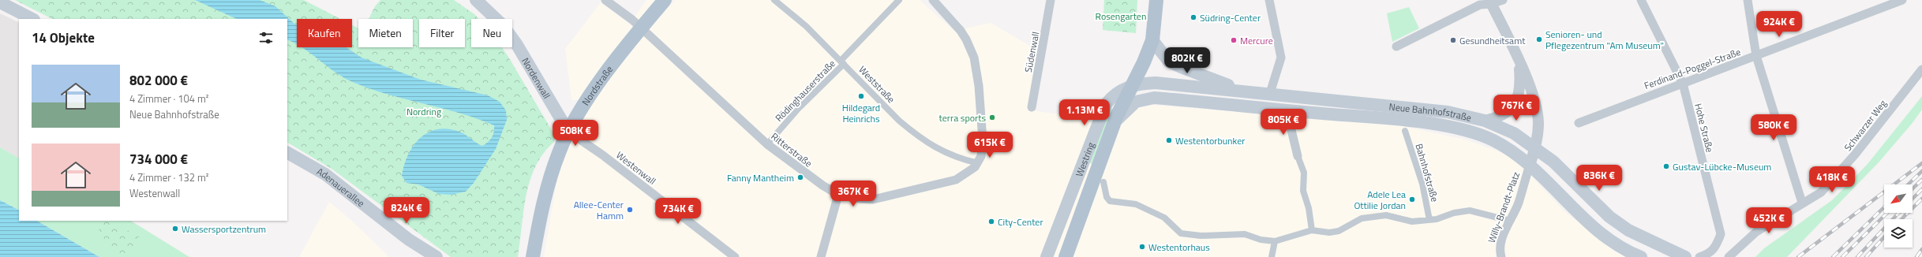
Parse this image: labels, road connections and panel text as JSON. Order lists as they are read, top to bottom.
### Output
{
  "streets": {
    "main road": [
      "Nordenwall",
      "Nordstraße",
      "Neue Bahnhofstraße",
      "Westring",
      "Adenauerallee"
    ],
    "street": [
      "Südenwall",
      "Ferdinand-Poggel-Straße",
      "Weststraße",
      "Rödinghauserstraße",
      "Schwarzer Weg",
      "Hohe Straße",
      "Ritterstraße",
      "Westenwall",
      "Bahnhofstraße",
      "Willy-Brandt-Platz"
    ]
  },
  "crossings": [
    ["Ferdinand-Poggel-Straße", "Hohe Straße"],
    ["Nordenwall", "Nordstraße"],
    ["Nordenwall", "Westenwall"],
    ["Weststraße", "Rödinghauserstraße"],
    ["Weststraße", "Ritterstraße"],
    ["Nordstraße", "Ritterstraße"],
    ["Nordstraße", "Westenwall"],
    ["Rödinghauserstraße", "Ritterstraße"],
    ["Neue Bahnhofstraße", "Westring"],
    ["Neue Bahnhofstraße", "Willy-Brandt-Platz"]
  ],
  "parks": ["Rosengarten", "Nordring"],
  "places": [
    "Südring-Center",
    "Senioren- und Pflegezentrum \"Am Museum\"",
    "Mercure",
    "Gesundheitsamt",
    "Hildegard Heinrichs",
    "terra sports",
    "Westentorbunker",
    "Gustav-Lübcke-Museum",
    "Fanny Mantheim",
    "Adele Lea Ottilie Jordan",
    "Allee-Center Hamm",
    "City-Center",
    "Wassersportzentrum",
    "Westentorhaus"
  ],
  "north": "bottom left",
  "page": {
    "price": [
      "924K €",
      "802K €",
      "767K €",
      "1.13M €",
      "805K €",
      "580K €",
      "508K €",
      "615K €",
      "836K €",
      "418K €",
      "367K €",
      "824K €",
      "734K €",
      "452K €"
    ],
    "chip": [
      "Kaufen",
      "Mieten",
      "Filter",
      "Neu"
    ],
    "heading": "14 Objekte",
    "list": [
      {
        "name": "802 000 €",
        "note": "4 Zimmer · 104 m² · Neue Bahnhofstraße"
      },
      {
        "name": "734 000 €",
        "note": "4 Zimmer · 132 m² · Westenwall"
      }
    ]
  }
}
